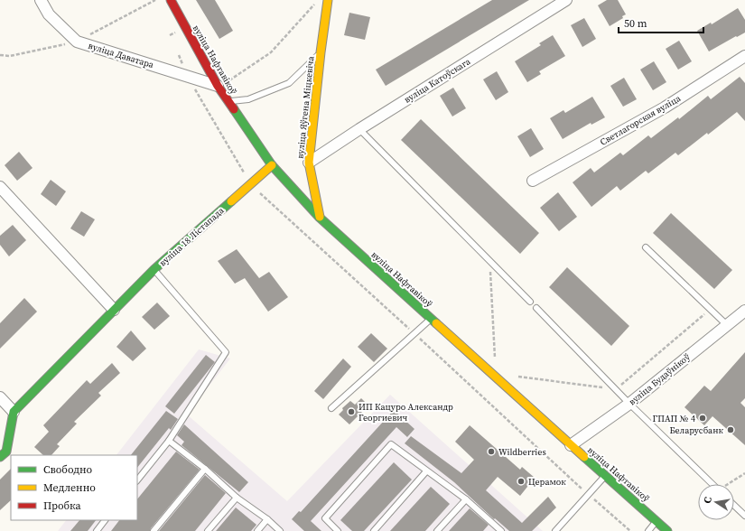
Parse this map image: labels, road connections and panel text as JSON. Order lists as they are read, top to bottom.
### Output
{
  "streets": {
    "street": [
      "вуліца Даватара",
      "вуліца Нафтавікоў",
      "вуліца Катоўскага",
      "вуліца Яўгена Міцкевіча",
      "Светлагорская вуліца",
      "вуліца 18 Лістапада",
      "вуліца Будаўнікоў"
    ]
  },
  "crossings": [
    ["вуліца Даватара", "вуліца Нафтавікоў"],
    ["вуліца Нафтавікоў", "вуліца Яўгена Міцкевіча"],
    ["вуліца Нафтавікоў", "вуліца 18 Лістапада"],
    ["вуліца Нафтавікоў", "вуліца Будаўнікоў"],
    ["вуліца Катоўскага", "вуліца Яўгена Міцкевіча"]
  ],
  "places": [
    "ИП Кацуро Александр Георгиевич",
    "ГПАП № 4",
    "Беларусбанк",
    "Wildberries",
    "Церамок"
  ],
  "legend": ["Свободно", "Медленно", "Пробка"],
  "scale_bar": "50 m",
  "north": "left"
}
